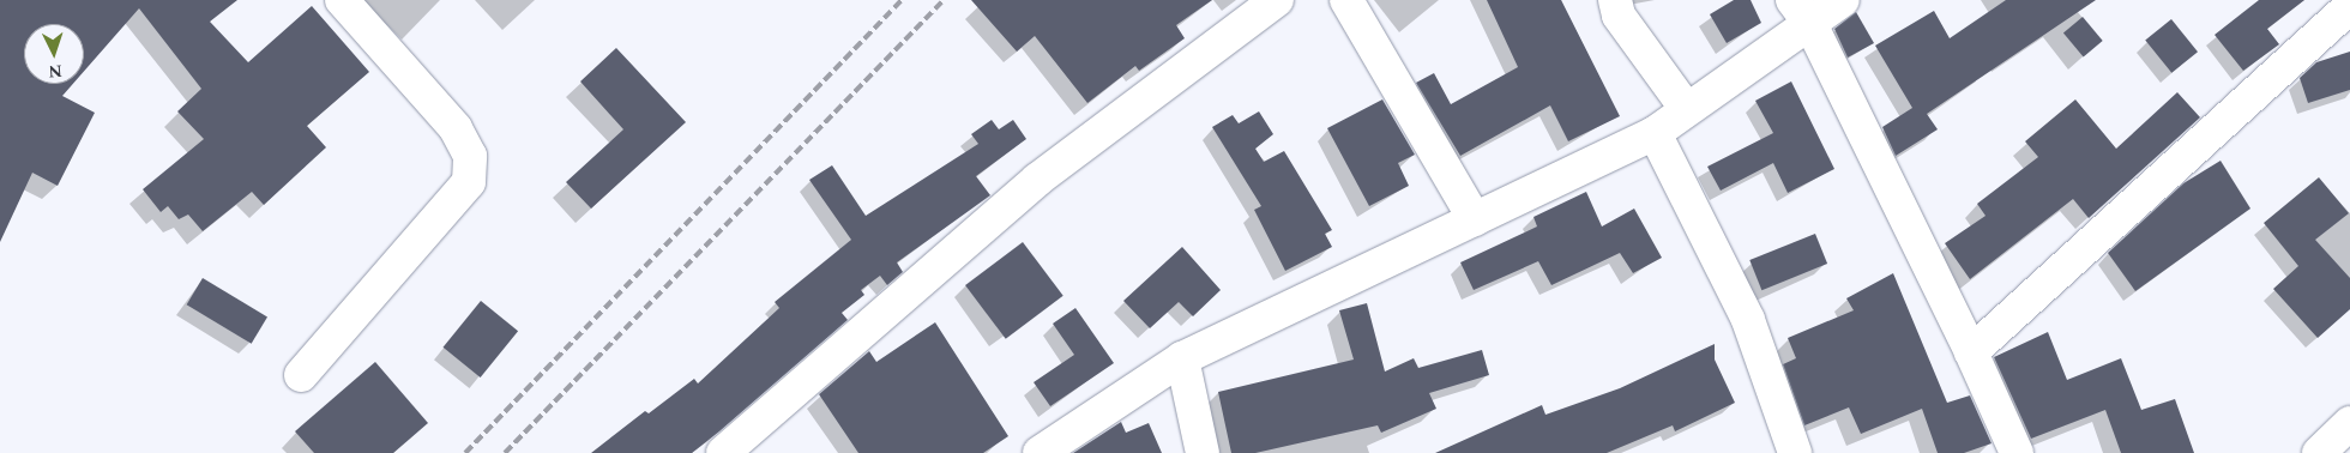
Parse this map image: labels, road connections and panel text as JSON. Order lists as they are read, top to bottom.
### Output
{
  "north": "bottom"
}
